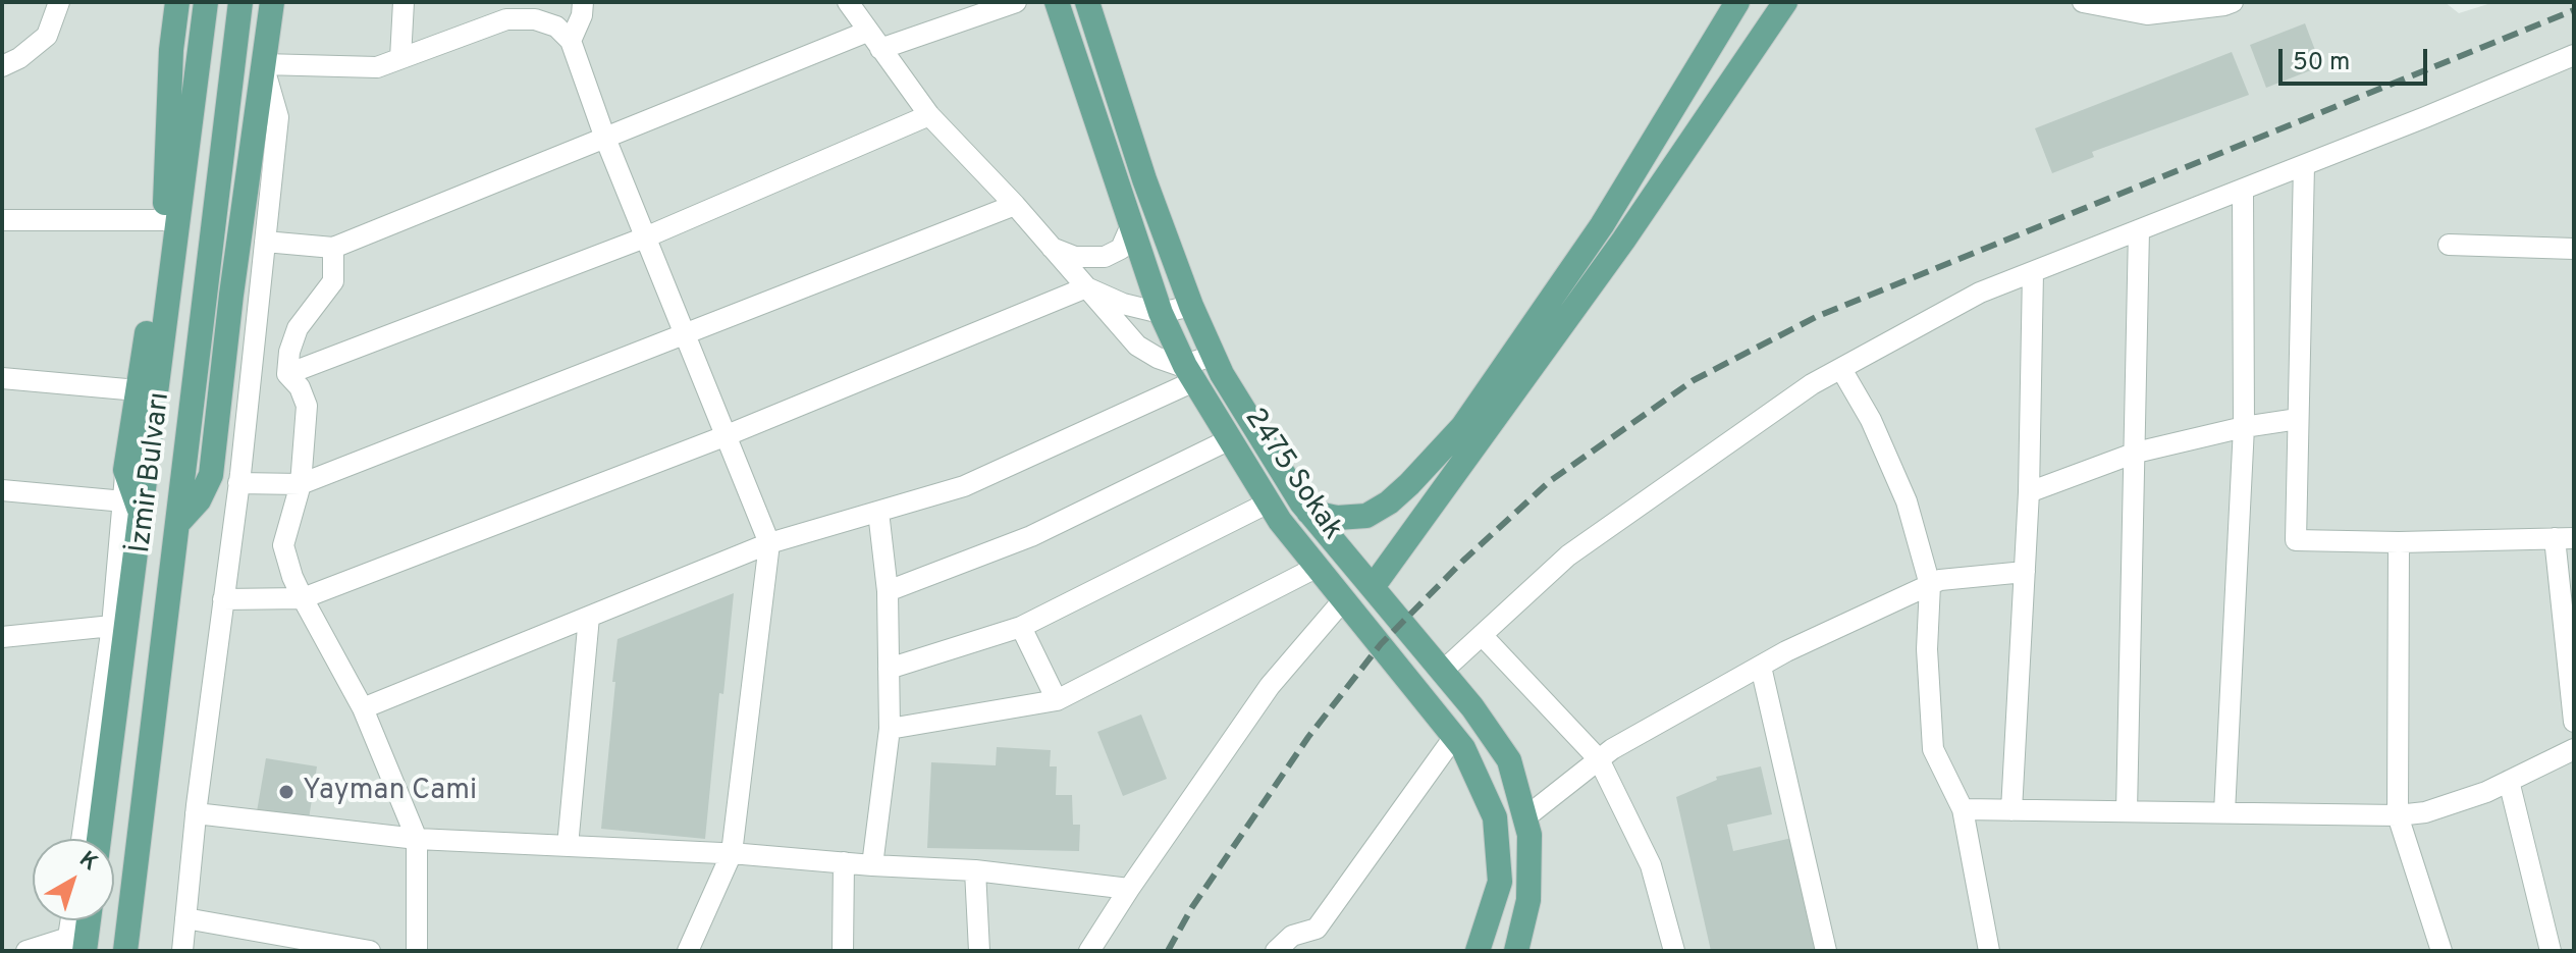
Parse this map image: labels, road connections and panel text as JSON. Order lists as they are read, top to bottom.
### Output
{
  "streets": {
    "main road": ["İzmir Bulvarı", "2475 Sokak"]
  },
  "places": ["Yayman Cami"],
  "scale_bar": "50 m",
  "north": "top right"
}
